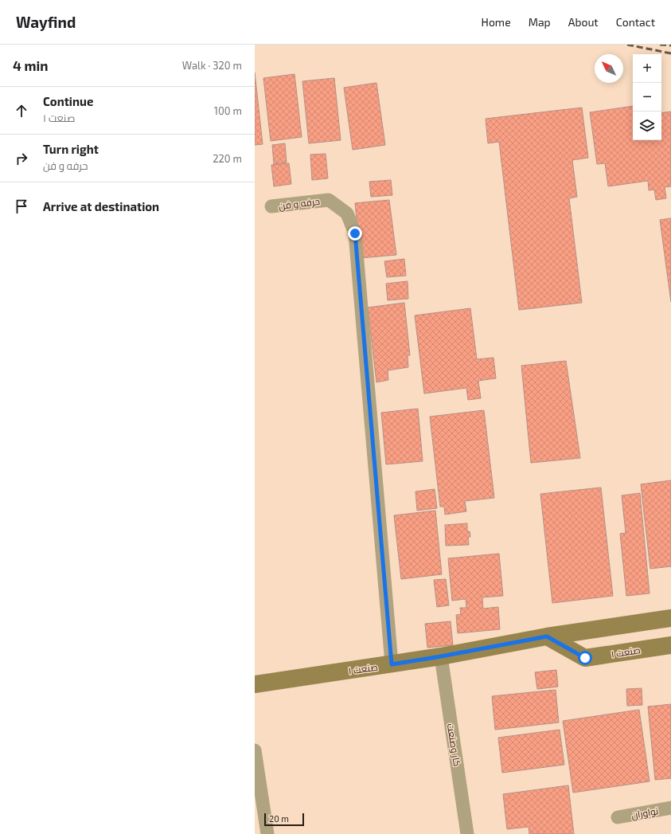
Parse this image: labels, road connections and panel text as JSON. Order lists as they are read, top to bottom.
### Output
{
  "streets": {
    "street": [
      "حرفه و فن",
      "صنعت ۱",
      "کار وصنعت",
      "نواوران"
    ]
  },
  "crossings": [
    ["حرفه و فن", "صنعت ۱"],
    ["صنعت ۱", "کار وصنعت"]
  ],
  "scale_bar": "20 m",
  "north": "top left",
  "page": {
    "header": "Wayfind",
    "nav": [
      "Home",
      "Map",
      "About",
      "Contact"
    ],
    "heading": ["4 min", "Walk · 320 m"],
    "map_buttons": ["+", "−"],
    "list": [
      ["Continue", "صنعت ۱", "100 m"],
      ["Turn right", "حرفه و فن", "220 m"],
      "Arrive at destination"
    ],
    "scale": "20 m"
  }
}
